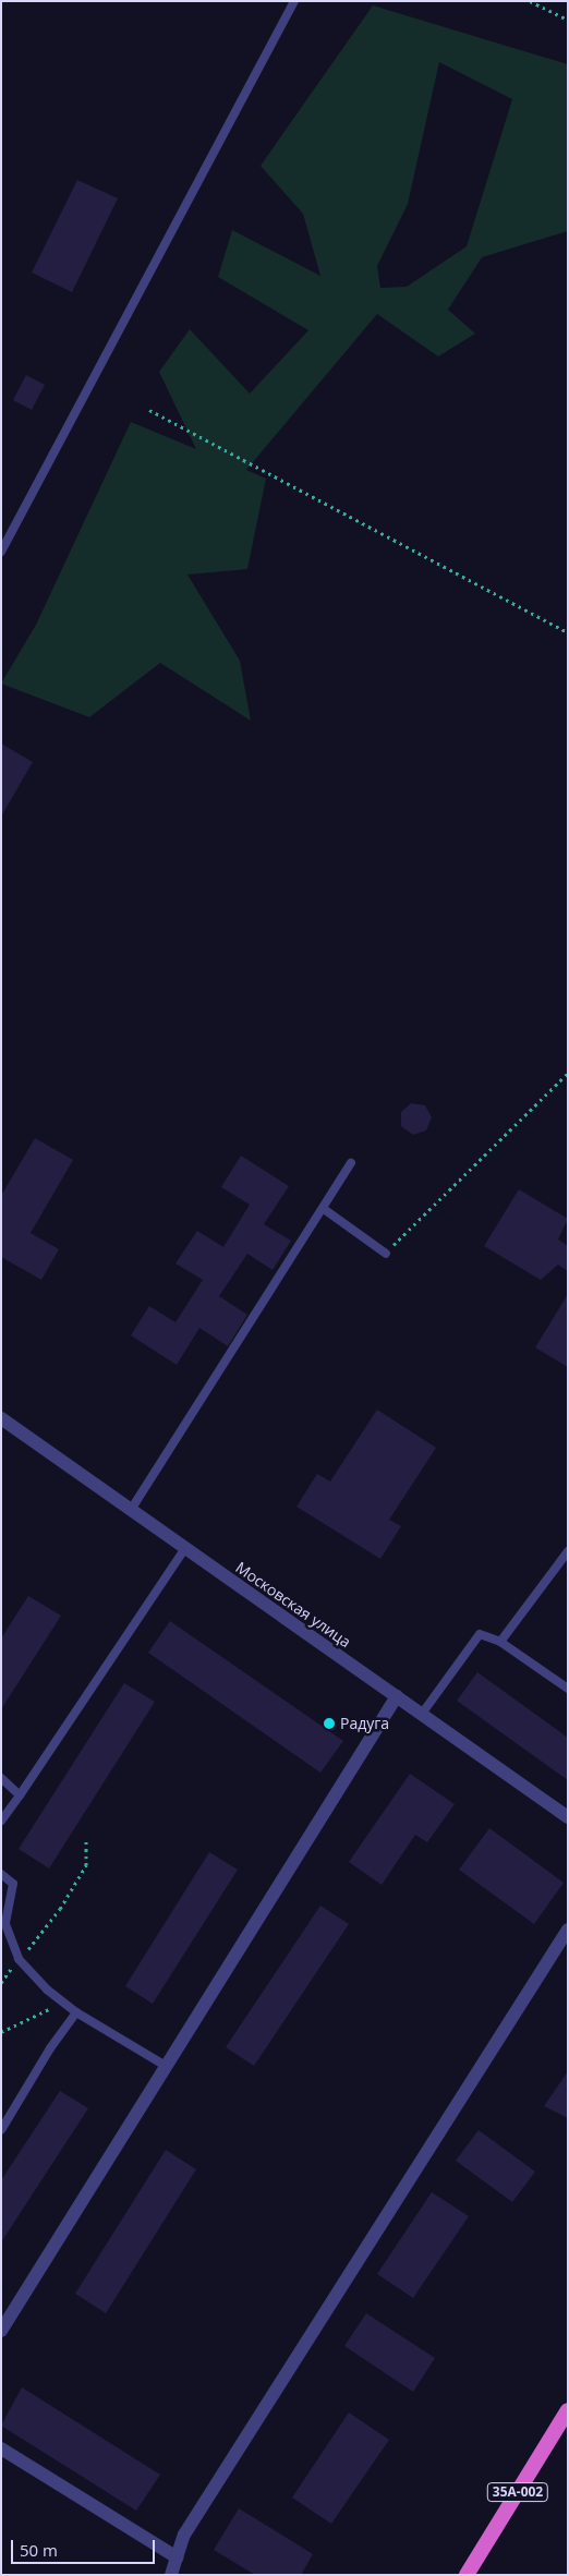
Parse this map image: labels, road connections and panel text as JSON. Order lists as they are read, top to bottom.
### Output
{
  "streets": {
    "highway": ["35А-002"],
    "street": ["Московская улица"]
  },
  "places": ["Радуга"],
  "scale_bar": "50 m"
}
